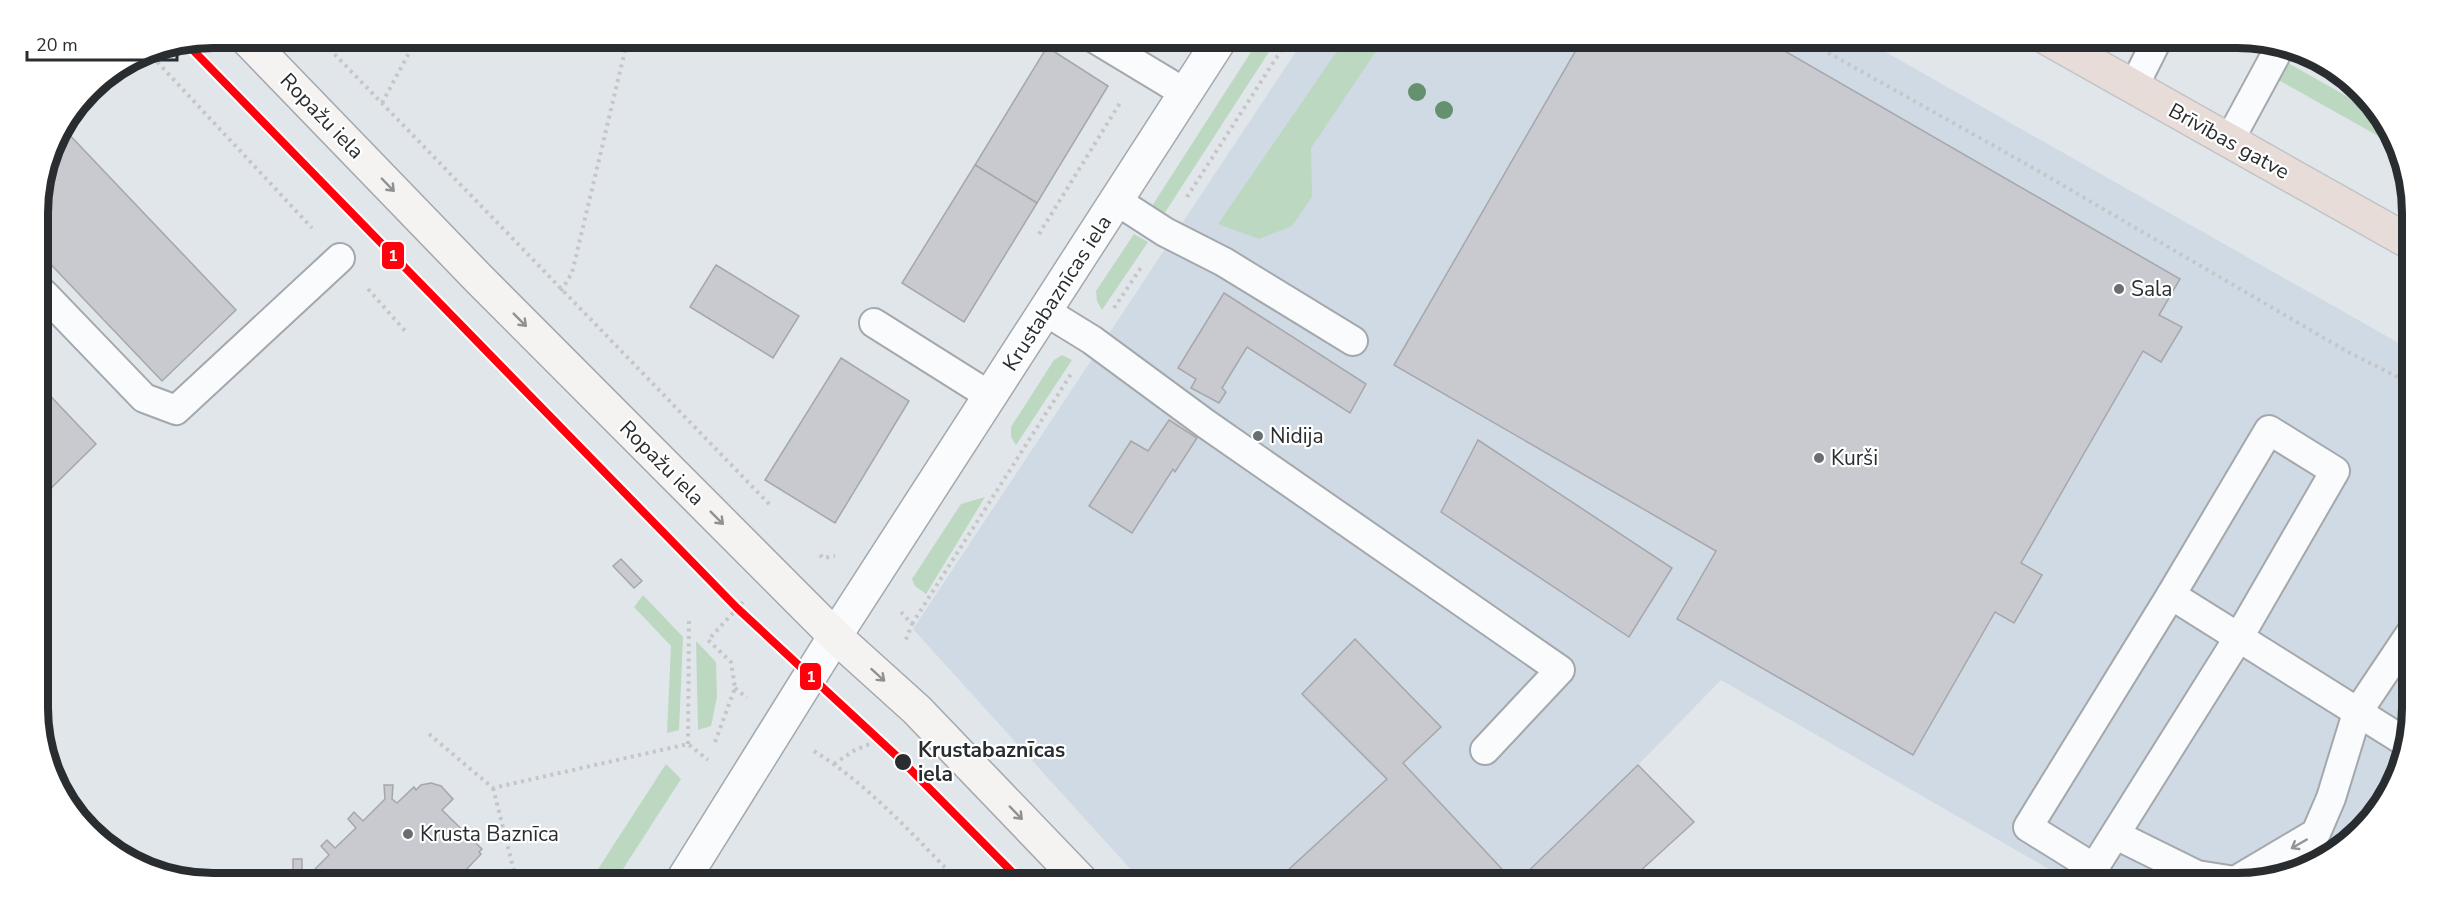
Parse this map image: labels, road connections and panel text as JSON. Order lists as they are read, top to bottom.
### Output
{
  "streets": {
    "highway": ["Brīvības gatve"],
    "street": ["Ropažu iela", "Krustabaznīcas iela"]
  },
  "crossings": [
    ["Ropažu iela", "Krustabaznīcas iela"]
  ],
  "one_way": ["Ropažu iela"],
  "places": [
    "Sala",
    "Nidija",
    "Kurši",
    "Krustabaznīcas iela",
    "Krusta Baznīca"
  ],
  "lines": ["transit line 1"],
  "scale_bar": "20 m"
}
